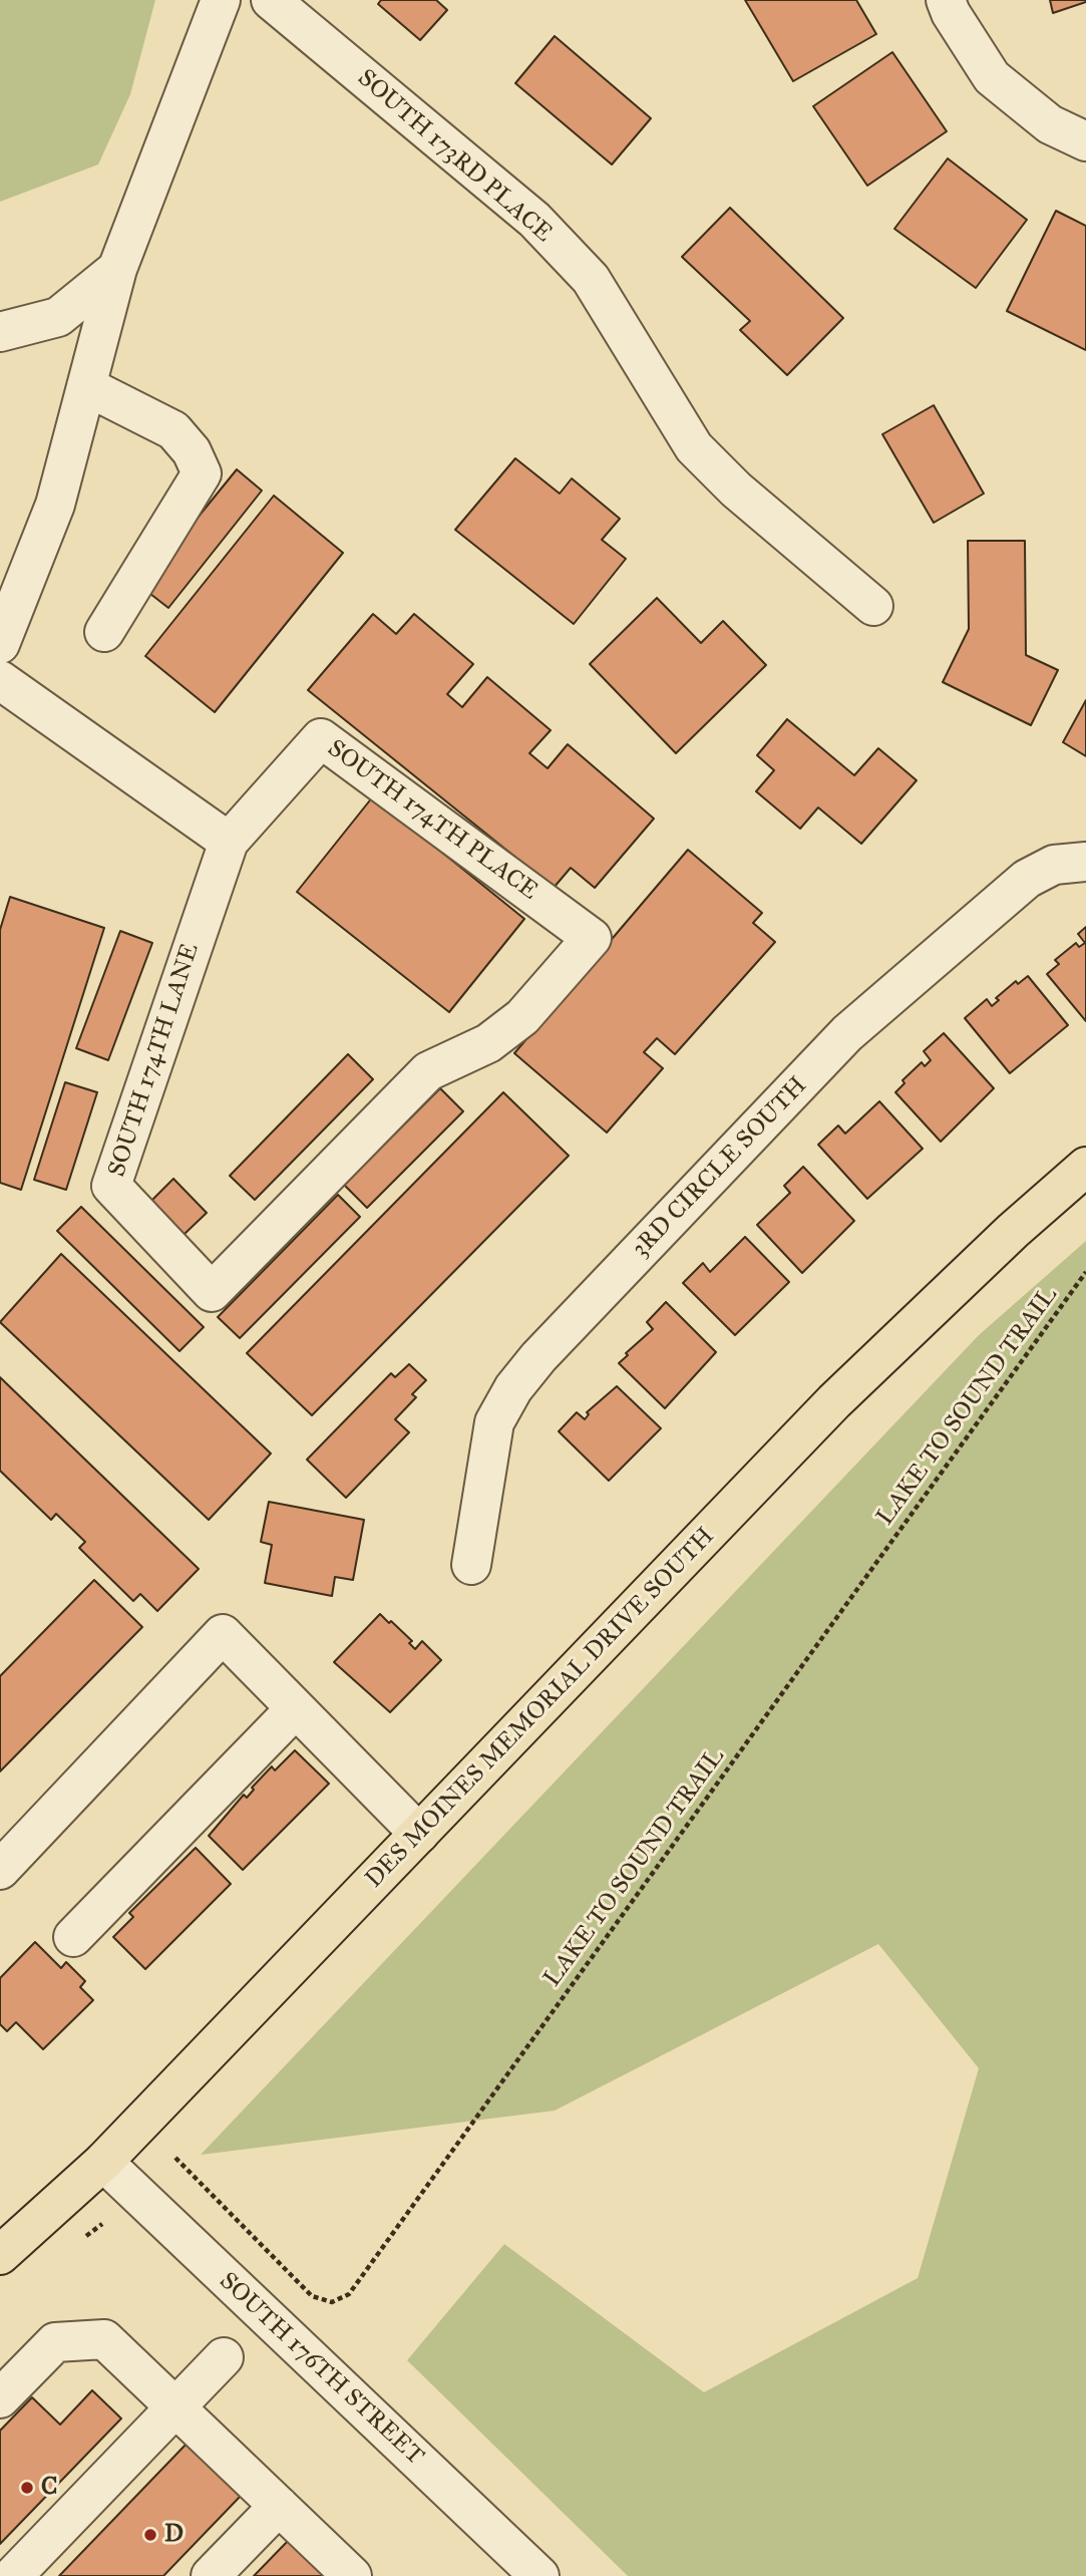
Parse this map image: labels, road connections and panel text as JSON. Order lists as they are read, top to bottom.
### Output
{
  "streets": {
    "main road": ["DES MOINES MEMORIAL DRIVE SOUTH"],
    "street": [
      "SOUTH 173RD PLACE",
      "SOUTH 174TH PLACE",
      "SOUTH 174TH LANE",
      "3RD CIRCLE SOUTH",
      "SOUTH 176TH STREET"
    ],
    "path": ["LAKE TO SOUND TRAIL"]
  },
  "crossings": [
    ["SOUTH 174TH PLACE", "SOUTH 174TH LANE"],
    ["DES MOINES MEMORIAL DRIVE SOUTH", "SOUTH 176TH STREET"]
  ],
  "places": ["C", "D"]
}
